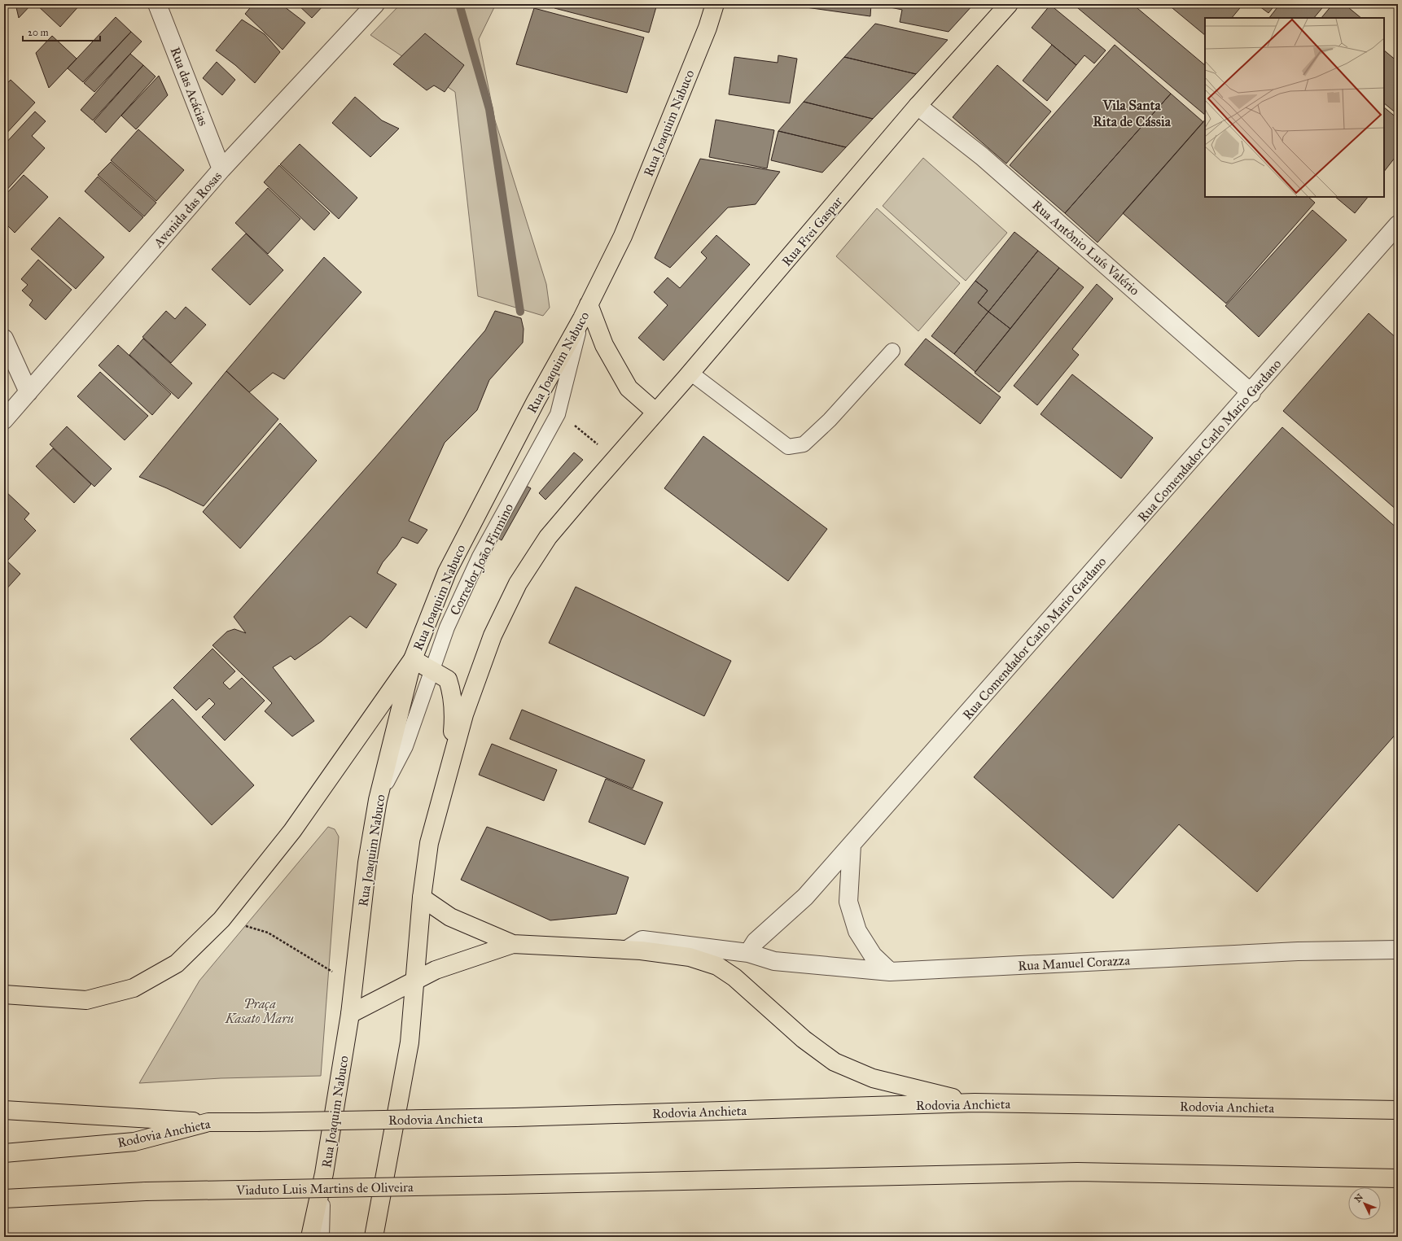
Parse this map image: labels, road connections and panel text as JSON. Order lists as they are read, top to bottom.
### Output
{
  "streets": {
    "main road": [
      "Rua Joaquim Nabuco",
      "Rua Frei Gaspar",
      "Rodovia Anchieta",
      "Viaduto Luis Martins de Oliveira"
    ],
    "street": [
      "Rua das Acácias",
      "Avenida das Rosas",
      "Rua Antônio Luís Valério",
      "Rua Comendador Carlo Mario Gardano",
      "Rua Manuel Corazza"
    ],
    "lane": ["Corredor João Firmino"]
  },
  "crossings": [
    ["Rua das Acácias", "Avenida das Rosas"],
    ["Rua Joaquim Nabuco", "Corredor João Firmino"],
    ["Rua Frei Gaspar", "Rua Antônio Luís Valério"],
    ["Rua Antônio Luís Valério", "Rua Comendador Carlo Mario Gardano"],
    ["Rua Comendador Carlo Mario Gardano", "Rua Manuel Corazza"]
  ],
  "districts": ["Vila Santa Rita de Cássia"],
  "parks": ["Praça Kasato Maru"],
  "scale_bar": "20 m",
  "north": "top left"
}
